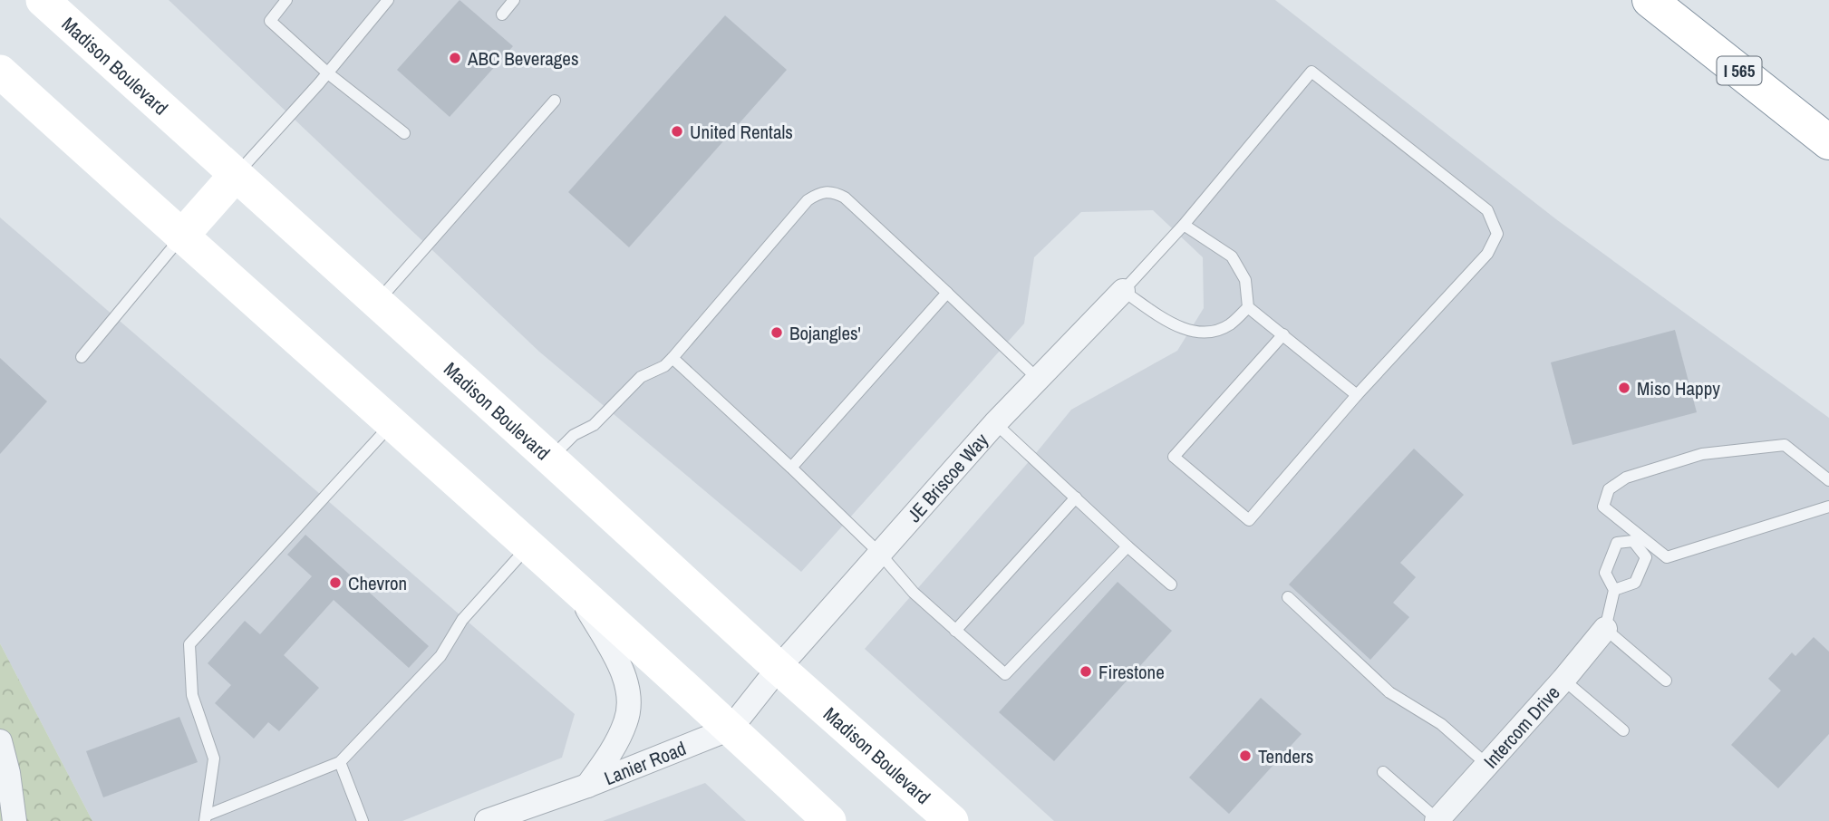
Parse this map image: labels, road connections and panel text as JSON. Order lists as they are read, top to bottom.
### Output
{
  "streets": {
    "highway": ["I 565"],
    "main road": ["Madison Boulevard"],
    "street": ["JE Briscoe Way", "Intercom Drive", "Lanier Road"]
  },
  "crossings": [
    ["Madison Boulevard", "JE Briscoe Way"],
    ["Madison Boulevard", "Lanier Road"],
    ["JE Briscoe Way", "Lanier Road"]
  ],
  "places": [
    "ABC Beverages",
    "United Rentals",
    "Bojangles'",
    "Miso Happy",
    "Chevron",
    "Firestone",
    "Tenders"
  ]
}
